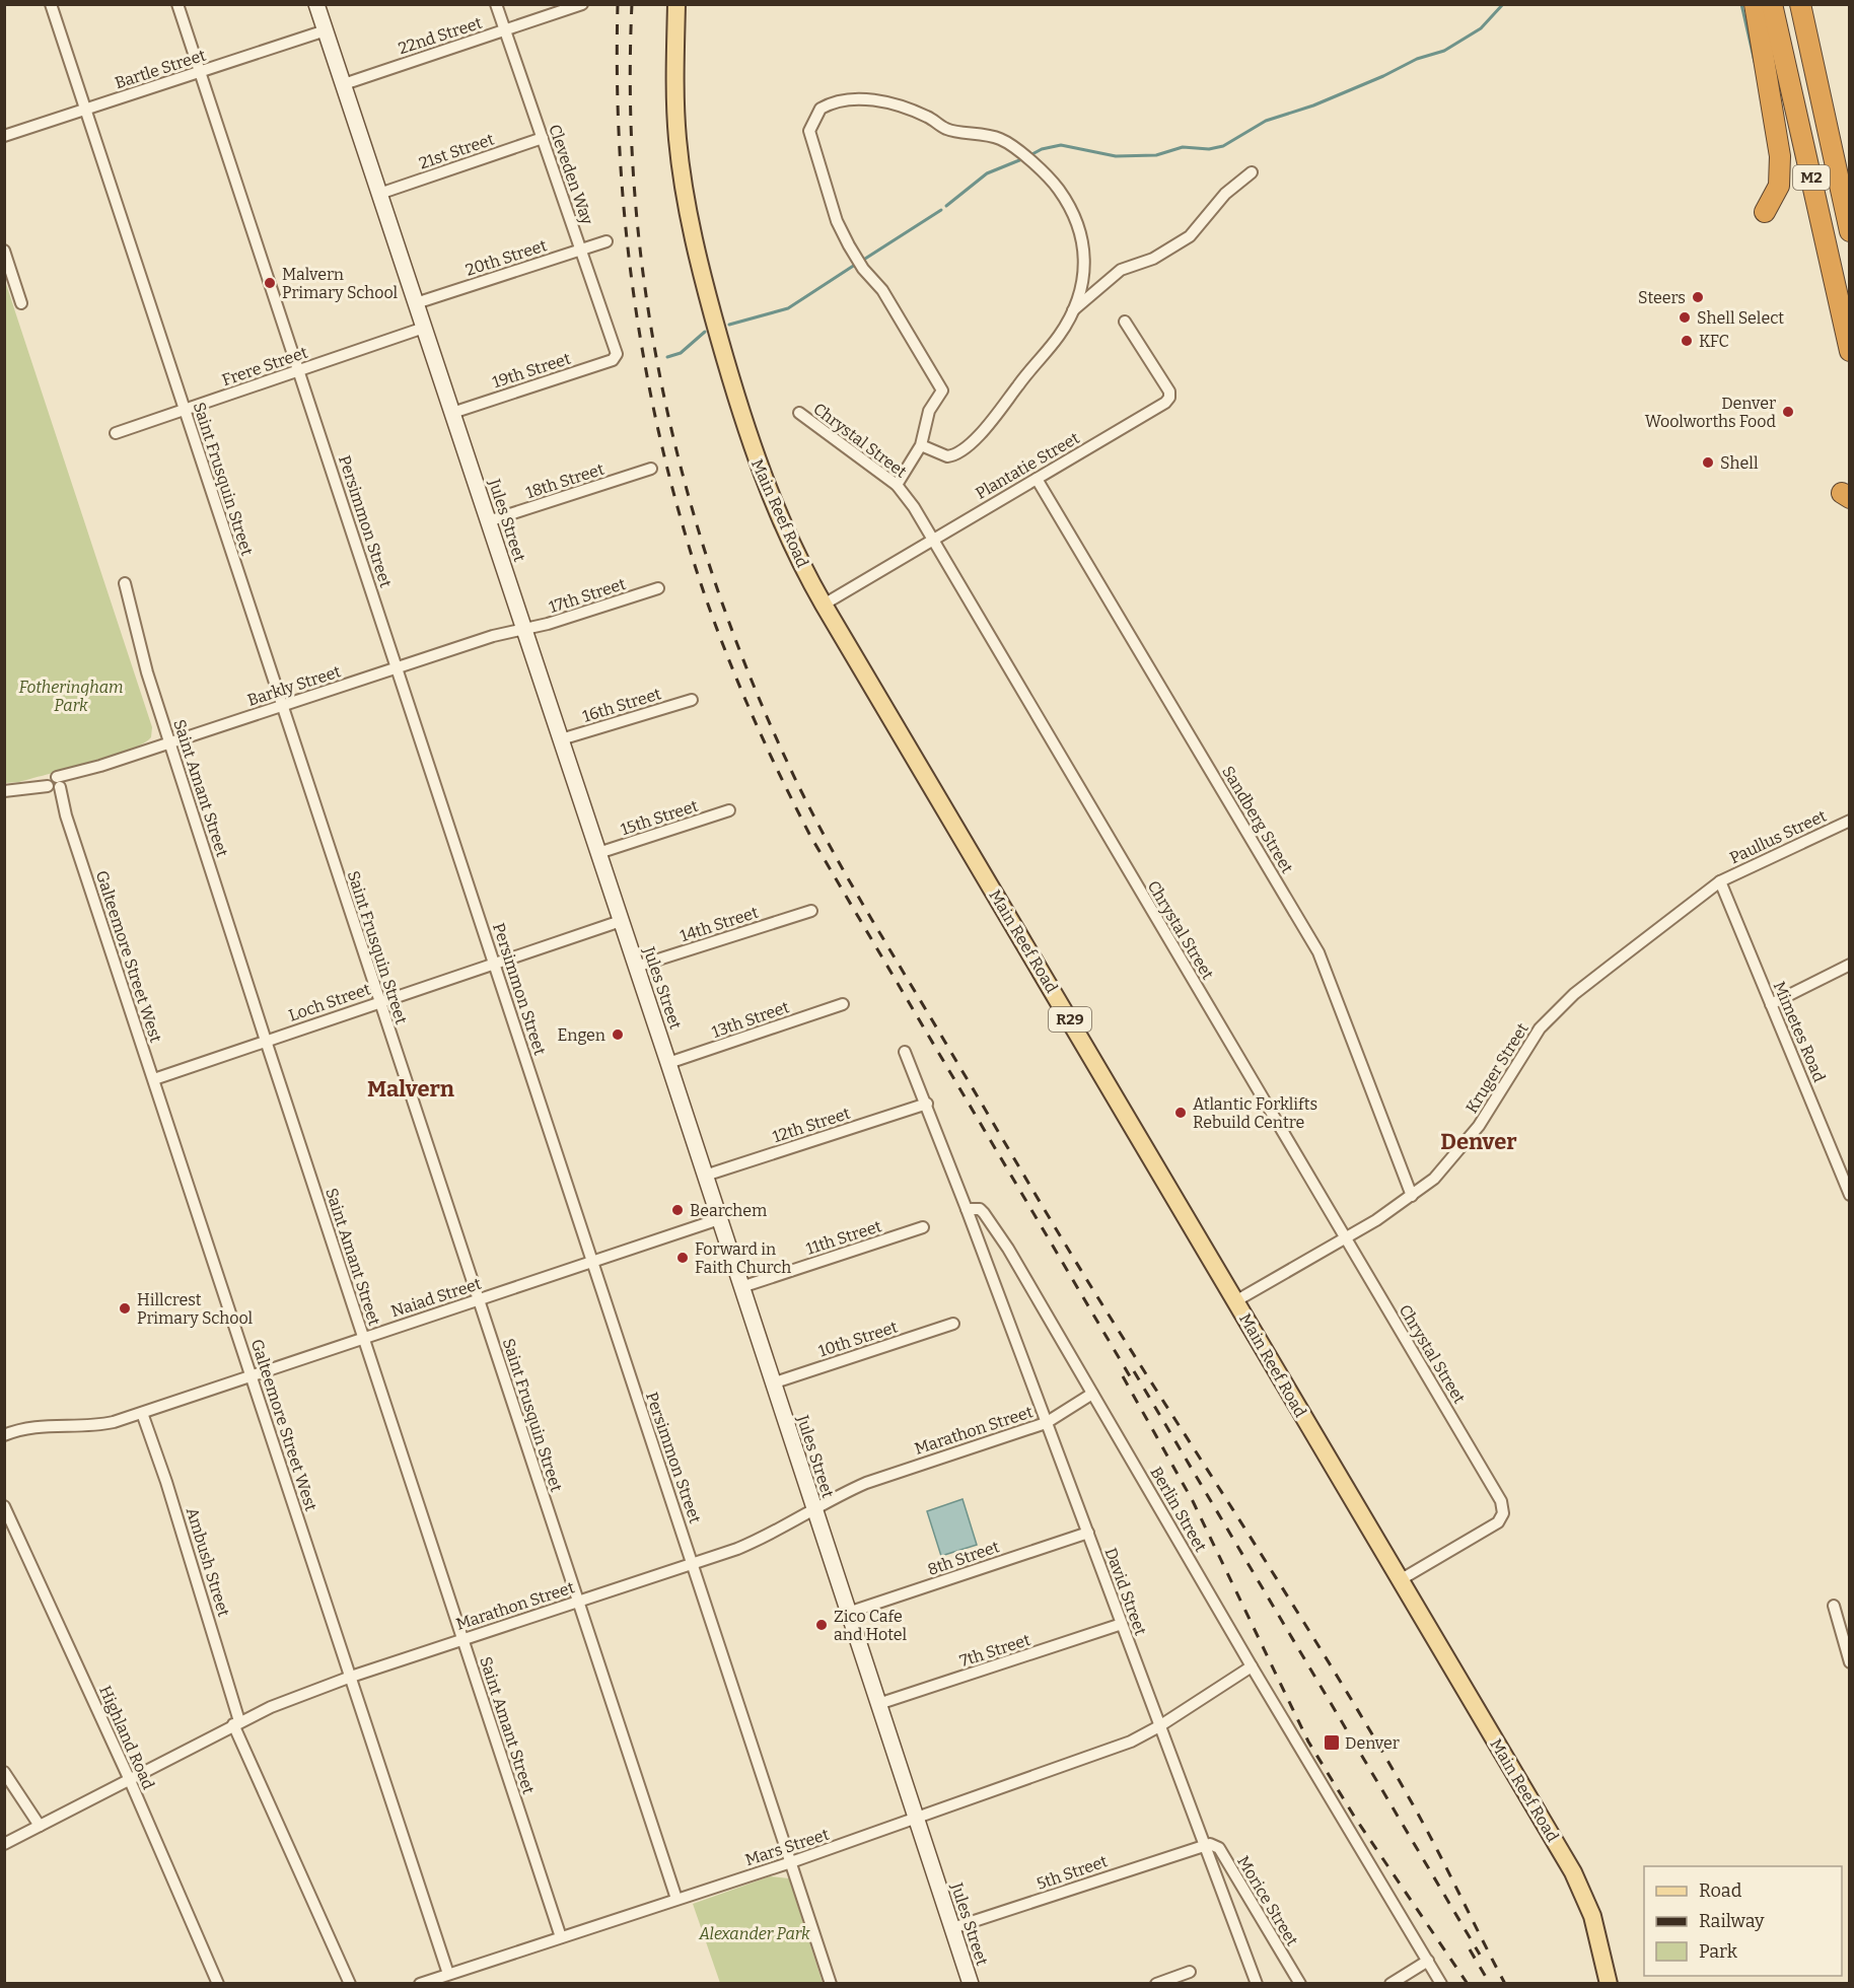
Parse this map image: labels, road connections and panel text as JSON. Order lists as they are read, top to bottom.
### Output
{
  "streets": {
    "highway": ["M2"],
    "main road": ["Main Reef Road", "Jules Street", "R29"],
    "street": [
      "22nd Street",
      "Bartle Street",
      "21st Street",
      "Cleveden Way",
      "20th Street",
      "Frere Street",
      "19th Street",
      "Chrystal Street",
      "Plantatie Street",
      "Saint Frusquin Street",
      "18th Street",
      "Persimmon Street",
      "17th Street",
      "Barkly Street",
      "16th Street",
      "Saint Amant Street",
      "15th Street",
      "Sandberg Street",
      "Paullus Street",
      "14th Street",
      "Galteemore Street West",
      "Loch Street",
      "13th Street",
      "Mimetes Road",
      "Kruger Street",
      "12th Street",
      "11th Street",
      "Naiad Street",
      "10th Street",
      "Marathon Street",
      "Berlin Street",
      "8th Street",
      "Ambush Street",
      "David Street",
      "7th Street",
      "Highland Road",
      "Mars Street",
      "5th Street",
      "Morice Street"
    ]
  },
  "crossings": [
    ["22nd Street", "Cleveden Way"],
    ["22nd Street", "Jules Street"],
    ["Bartle Street", "Saint Frusquin Street"],
    ["Bartle Street", "Jules Street"],
    ["Bartle Street", "Persimmon Street"],
    ["21st Street", "Cleveden Way"],
    ["21st Street", "Jules Street"],
    ["Cleveden Way", "20th Street"],
    ["Cleveden Way", "19th Street"],
    ["20th Street", "Jules Street"],
    ["Frere Street", "Saint Frusquin Street"],
    ["Frere Street", "Jules Street"],
    ["Frere Street", "Persimmon Street"],
    ["19th Street", "Jules Street"],
    ["Chrystal Street", "Plantatie Street"],
    ["Chrystal Street", "Main Reef Road"],
    ["Chrystal Street", "Kruger Street"],
    ["Plantatie Street", "Main Reef Road"],
    ["Plantatie Street", "Sandberg Street"],
    ["Saint Frusquin Street", "Barkly Street"],
    ["Saint Frusquin Street", "Loch Street"],
    ["Saint Frusquin Street", "Naiad Street"],
    ["Saint Frusquin Street", "Marathon Street"],
    ["Saint Frusquin Street", "Mars Street"],
    ["18th Street", "Jules Street"],
    ["Main Reef Road", "Kruger Street"],
    ["Jules Street", "17th Street"],
    ["Jules Street", "Barkly Street"],
    ["Jules Street", "16th Street"],
    ["Jules Street", "15th Street"],
    ["Jules Street", "14th Street"],
    ["Jules Street", "Loch Street"],
    ["Jules Street", "13th Street"],
    ["Jules Street", "12th Street"],
    ["Jules Street", "11th Street"],
    ["Jules Street", "Naiad Street"],
    ["Jules Street", "10th Street"],
    ["Jules Street", "Marathon Street"],
    ["Jules Street", "8th Street"],
    ["Jules Street", "7th Street"],
    ["Jules Street", "Mars Street"],
    ["Jules Street", "5th Street"],
    ["Persimmon Street", "Barkly Street"],
    ["Persimmon Street", "Loch Street"],
    ["Persimmon Street", "Naiad Street"],
    ["Persimmon Street", "Marathon Street"],
    ["Persimmon Street", "Mars Street"],
    ["17th Street", "Barkly Street"],
    ["Barkly Street", "Saint Amant Street"],
    ["Barkly Street", "Galteemore Street West"],
    ["Saint Amant Street", "Loch Street"],
    ["Saint Amant Street", "Naiad Street"],
    ["Saint Amant Street", "Marathon Street"],
    ["Saint Amant Street", "Mars Street"],
    ["Sandberg Street", "Kruger Street"],
    ["Paullus Street", "Mimetes Road"],
    ["Paullus Street", "Kruger Street"],
    ["Galteemore Street West", "Loch Street"],
    ["Galteemore Street West", "Naiad Street"],
    ["Galteemore Street West", "Marathon Street"],
    ["Galteemore Street West", "Mars Street"],
    ["Mimetes Road", "Kruger Street"],
    ["Naiad Street", "Ambush Street"],
    ["Marathon Street", "Ambush Street"],
    ["Marathon Street", "David Street"],
    ["Marathon Street", "Highland Road"],
    ["Berlin Street", "David Street"],
    ["Berlin Street", "Mars Street"],
    ["8th Street", "David Street"],
    ["David Street", "7th Street"],
    ["David Street", "Mars Street"],
    ["David Street", "5th Street"],
    ["David Street", "Morice Street"],
    ["5th Street", "Morice Street"]
  ],
  "districts": ["Malvern", "Denver"],
  "parks": ["Fotheringham Park", "Alexander Park"],
  "places": {
    "other": [
      "Malvern Primary School",
      "Steers",
      "Shell Select",
      "KFC",
      "Denver Woolworths Food",
      "Shell",
      "Engen",
      "Atlantic Forklifts Rebuild Centre",
      "Bearchem",
      "Forward in Faith Church",
      "Hillcrest Primary School",
      "Zico Cafe and Hotel"
    ],
    "transit": ["Denver"]
  },
  "legend": ["Road", "Railway", "Park"]
}
